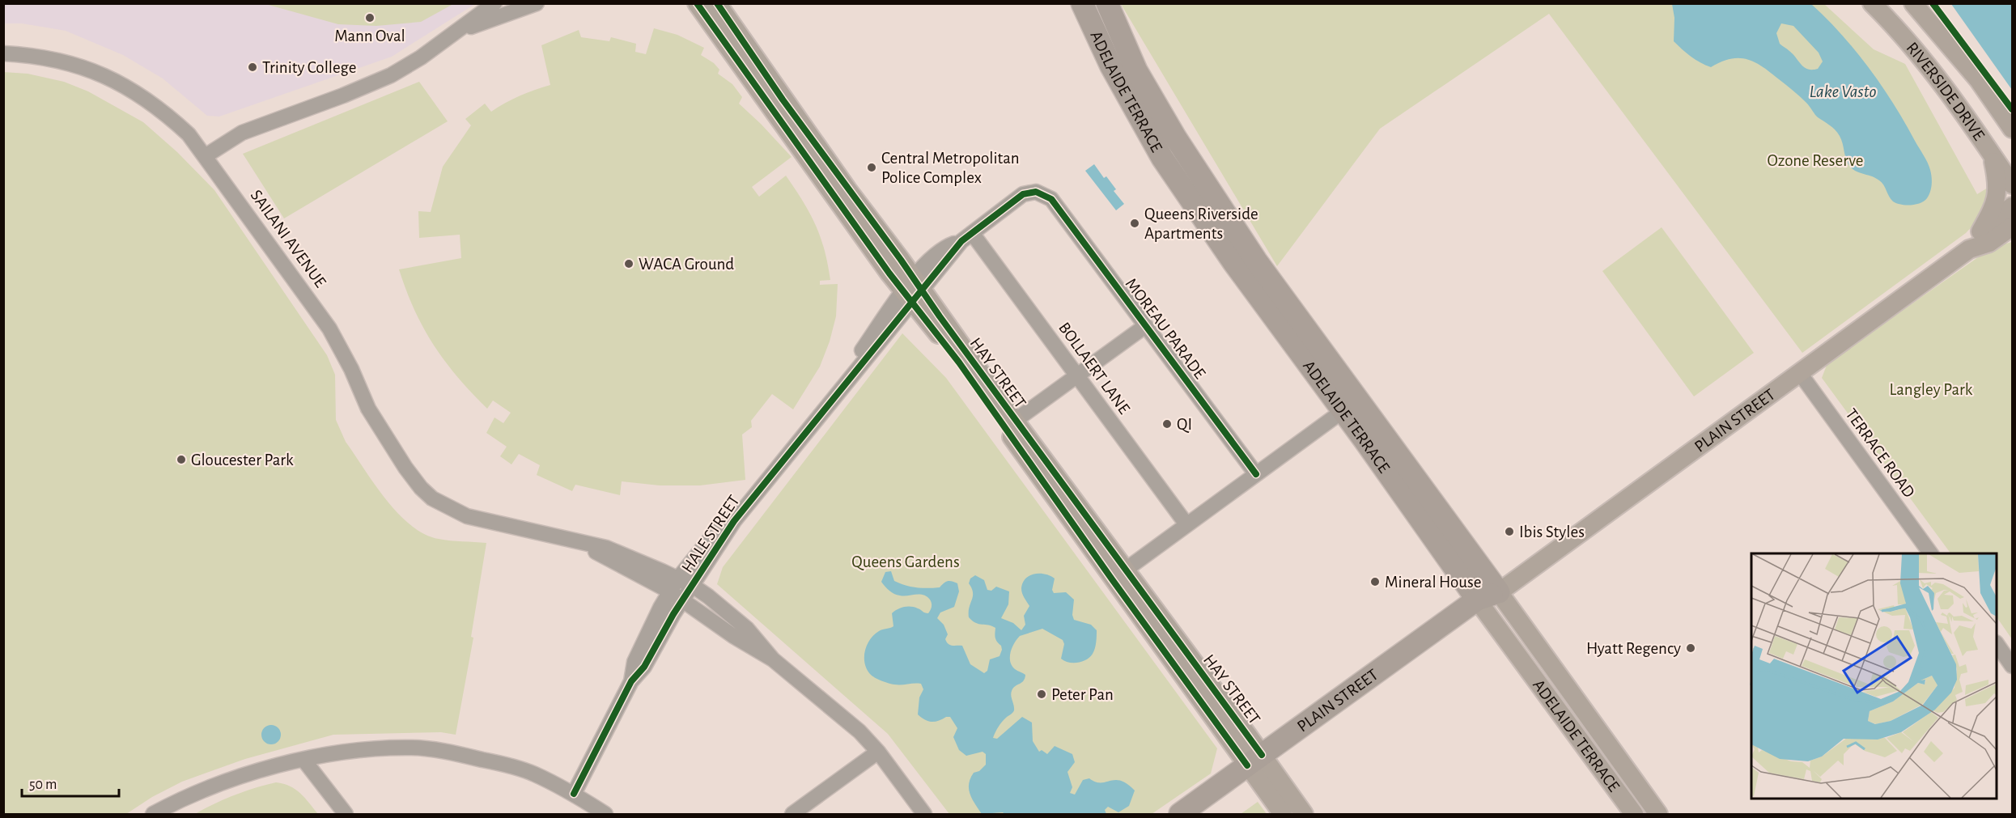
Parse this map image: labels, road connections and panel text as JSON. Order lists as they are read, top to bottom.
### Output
{
  "streets": {
    "highway": ["ADELAIDE TERRACE", "PLAIN STREET"],
    "main road": ["RIVERSIDE DRIVE", "HAY STREET"],
    "street": [
      "SAILANI AVENUE",
      "MOREAU PARADE",
      "BOLLAERT LANE",
      "TERRACE ROAD",
      "HALE STREET"
    ]
  },
  "crossings": [
    ["ADELAIDE TERRACE", "PLAIN STREET"],
    ["SAILANI AVENUE", "HALE STREET"],
    ["MOREAU PARADE", "BOLLAERT LANE"],
    ["HAY STREET", "PLAIN STREET"],
    ["HAY STREET", "HALE STREET"],
    ["PLAIN STREET", "TERRACE ROAD"]
  ],
  "water": ["Lake Vasto"],
  "parks": ["Ozone Reserve", "Langley Park", "Queens Gardens"],
  "places": [
    "Mann Oval",
    "Trinity College",
    "Central Metropolitan Police Complex",
    "Queens Riverside Apartments",
    "WACA Ground",
    "QI",
    "Gloucester Park",
    "Ibis Styles",
    "Mineral House",
    "Hyatt Regency",
    "Peter Pan"
  ],
  "scale_bar": "50 m"
}
